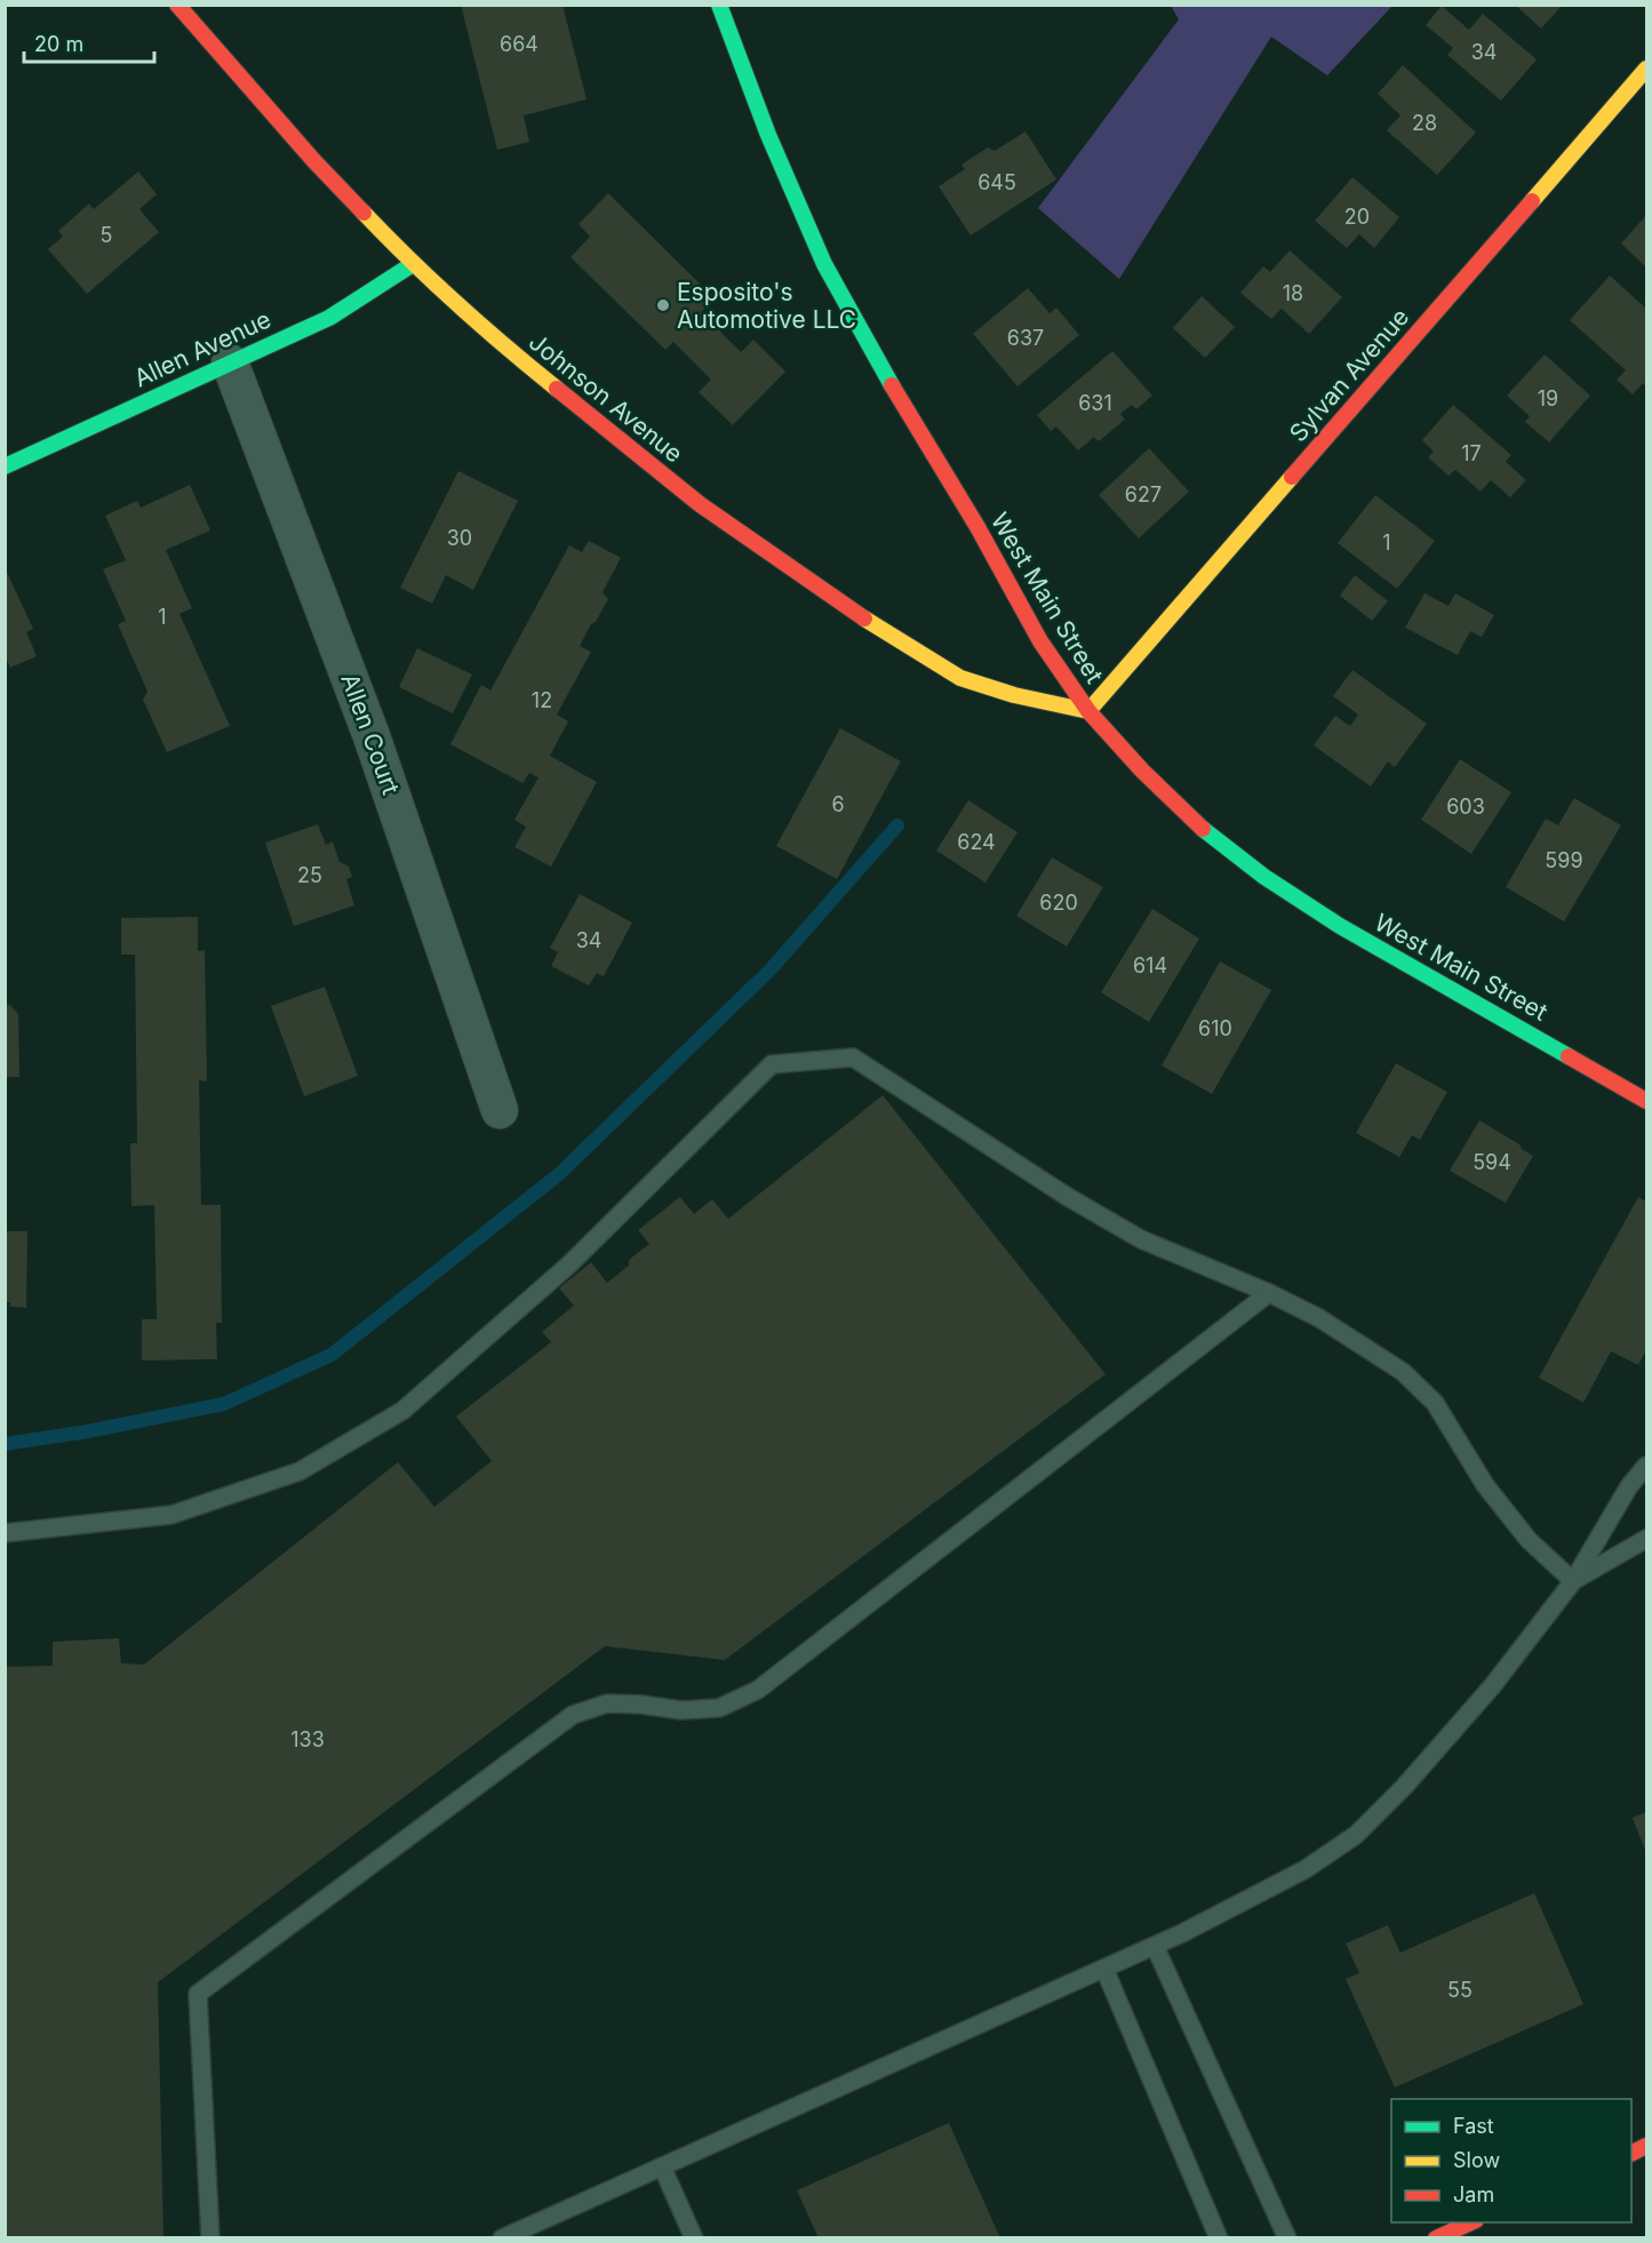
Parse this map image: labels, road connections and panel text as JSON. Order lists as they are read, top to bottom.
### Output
{
  "streets": {
    "street": [
      "Allen Avenue",
      "Sylvan Avenue",
      "Johnson Avenue",
      "West Main Street",
      "Allen Court"
    ]
  },
  "crossings": [
    ["Allen Avenue", "Johnson Avenue"],
    ["Allen Avenue", "Allen Court"],
    ["Sylvan Avenue", "Johnson Avenue"],
    ["Sylvan Avenue", "West Main Street"],
    ["Johnson Avenue", "West Main Street"]
  ],
  "places": ["Esposito's Automotive LLC"],
  "house_numbers": [
    "664",
    "34",
    "28",
    "645",
    "20",
    "5",
    "18",
    "637",
    "19",
    "631",
    "17",
    "627",
    "30",
    "1",
    "1",
    "12",
    "6",
    "603",
    "624",
    "599",
    "25",
    "620",
    "34",
    "614",
    "610",
    "594",
    "133",
    "55"
  ],
  "legend": ["Fast", "Slow", "Jam"],
  "scale_bar": "20 m"
}
